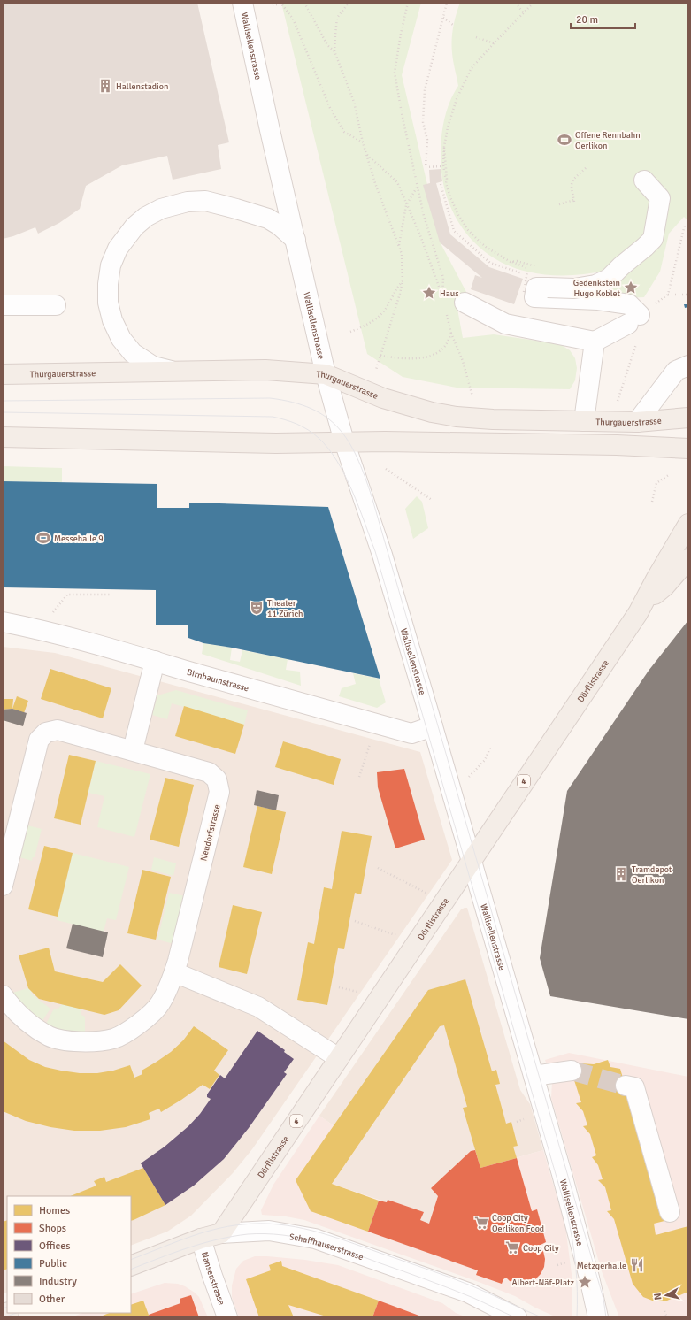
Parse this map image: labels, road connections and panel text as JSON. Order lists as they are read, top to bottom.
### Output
{
  "streets": {
    "main road": [
      "Thurgauerstrasse",
      "Dörflistrasse",
      "4",
      "Schaffhauserstrasse"
    ],
    "street": [
      "Wallisellenstrasse",
      "Birnbaumstrasse",
      "Neudorfstrasse",
      "Nansenstrasse"
    ]
  },
  "crossings": [
    ["Wallisellenstrasse", "Thurgauerstrasse"],
    ["Wallisellenstrasse", "Birnbaumstrasse"],
    ["Wallisellenstrasse", "Dörflistrasse"],
    ["Dörflistrasse", "Schaffhauserstrasse"],
    ["Schaffhauserstrasse", "Nansenstrasse"]
  ],
  "places": {
    "building": ["Hallenstadion", "Tramdepot Oerlikon"],
    "sports": ["Offene Rennbahn Oerlikon", "Messehalle 9"],
    "place": ["Gedenkstein Hugo Koblet", "Haus", "Albert-Näf-Platz"],
    "theatre": ["Theater 11 Zürich"],
    "supermarket": ["Coop City Oerlikon Food", "Coop City"],
    "restaurant": ["Metzgerhalle"]
  },
  "legend": [
    "Homes",
    "Shops",
    "Offices",
    "Public",
    "Industry",
    "Other"
  ],
  "scale_bar": "20 m",
  "north": "left"
}
